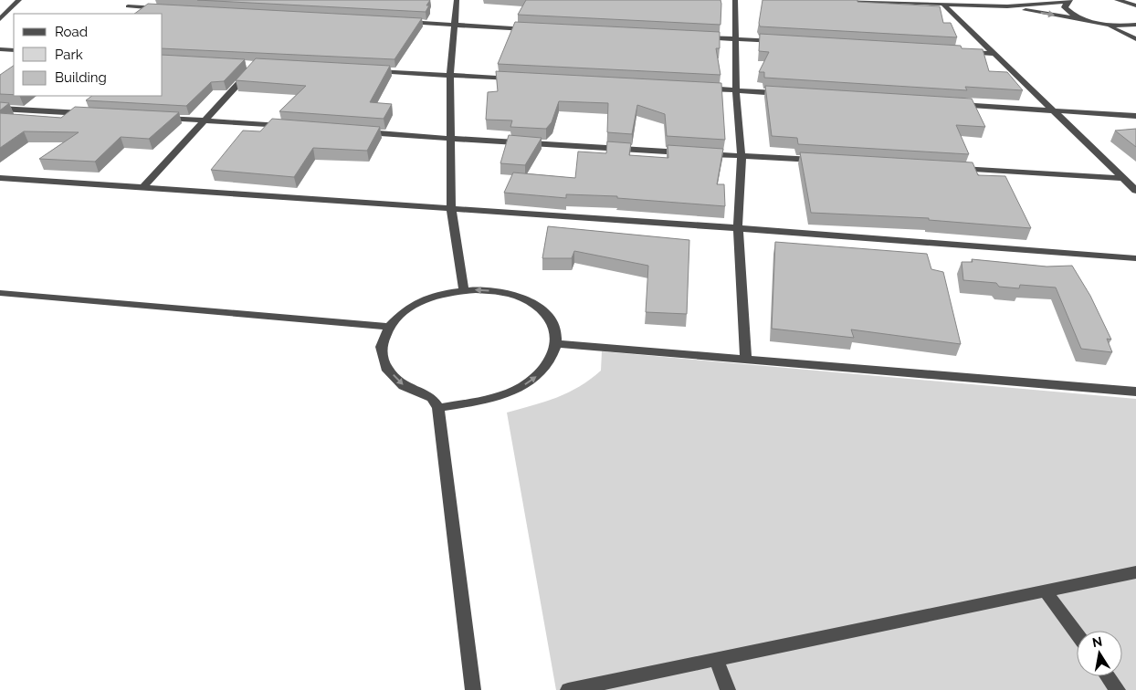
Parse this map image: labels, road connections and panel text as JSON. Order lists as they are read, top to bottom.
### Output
{
  "legend": ["Road", "Park", "Building"],
  "north": "top"
}
